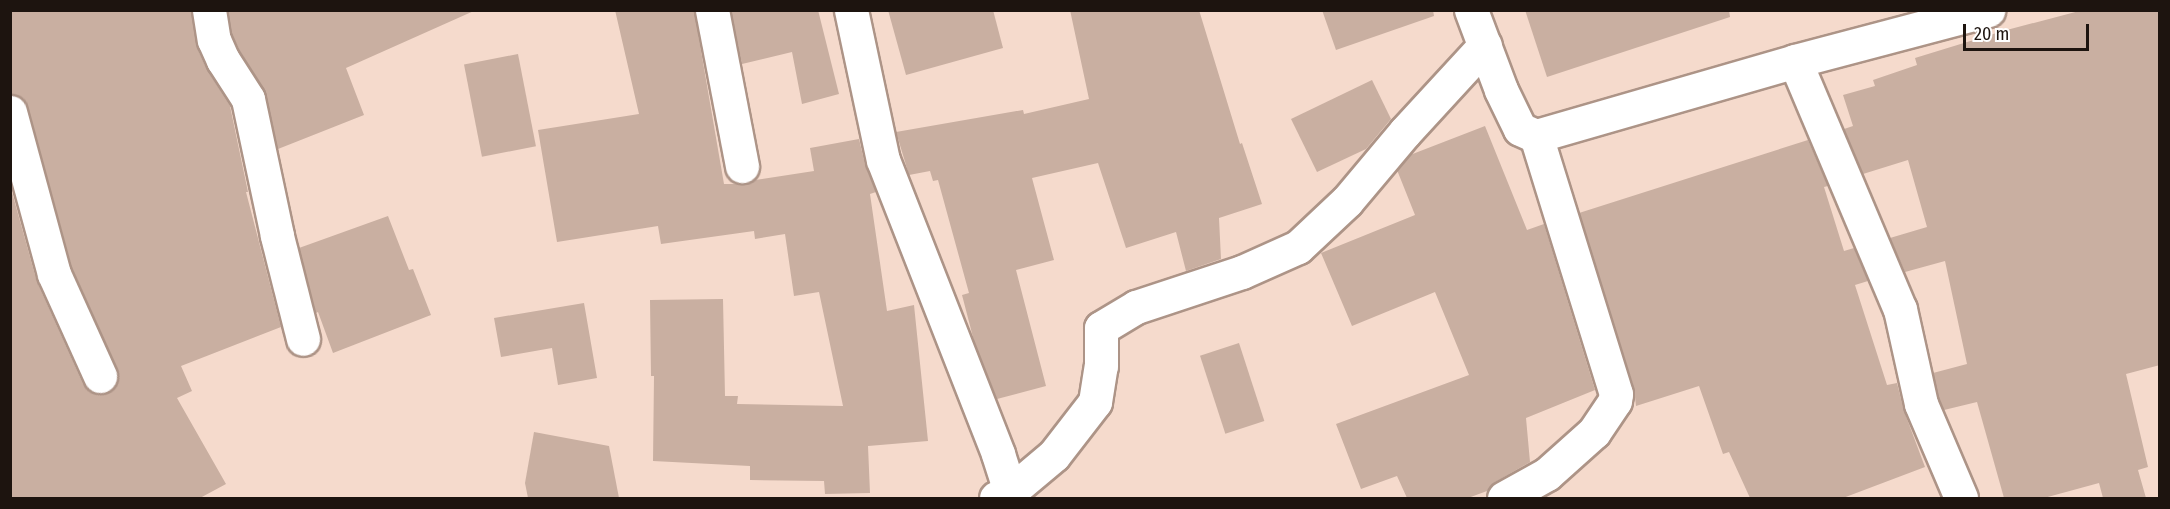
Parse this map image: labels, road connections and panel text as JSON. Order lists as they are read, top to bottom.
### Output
{
  "scale_bar": "20 m"
}
